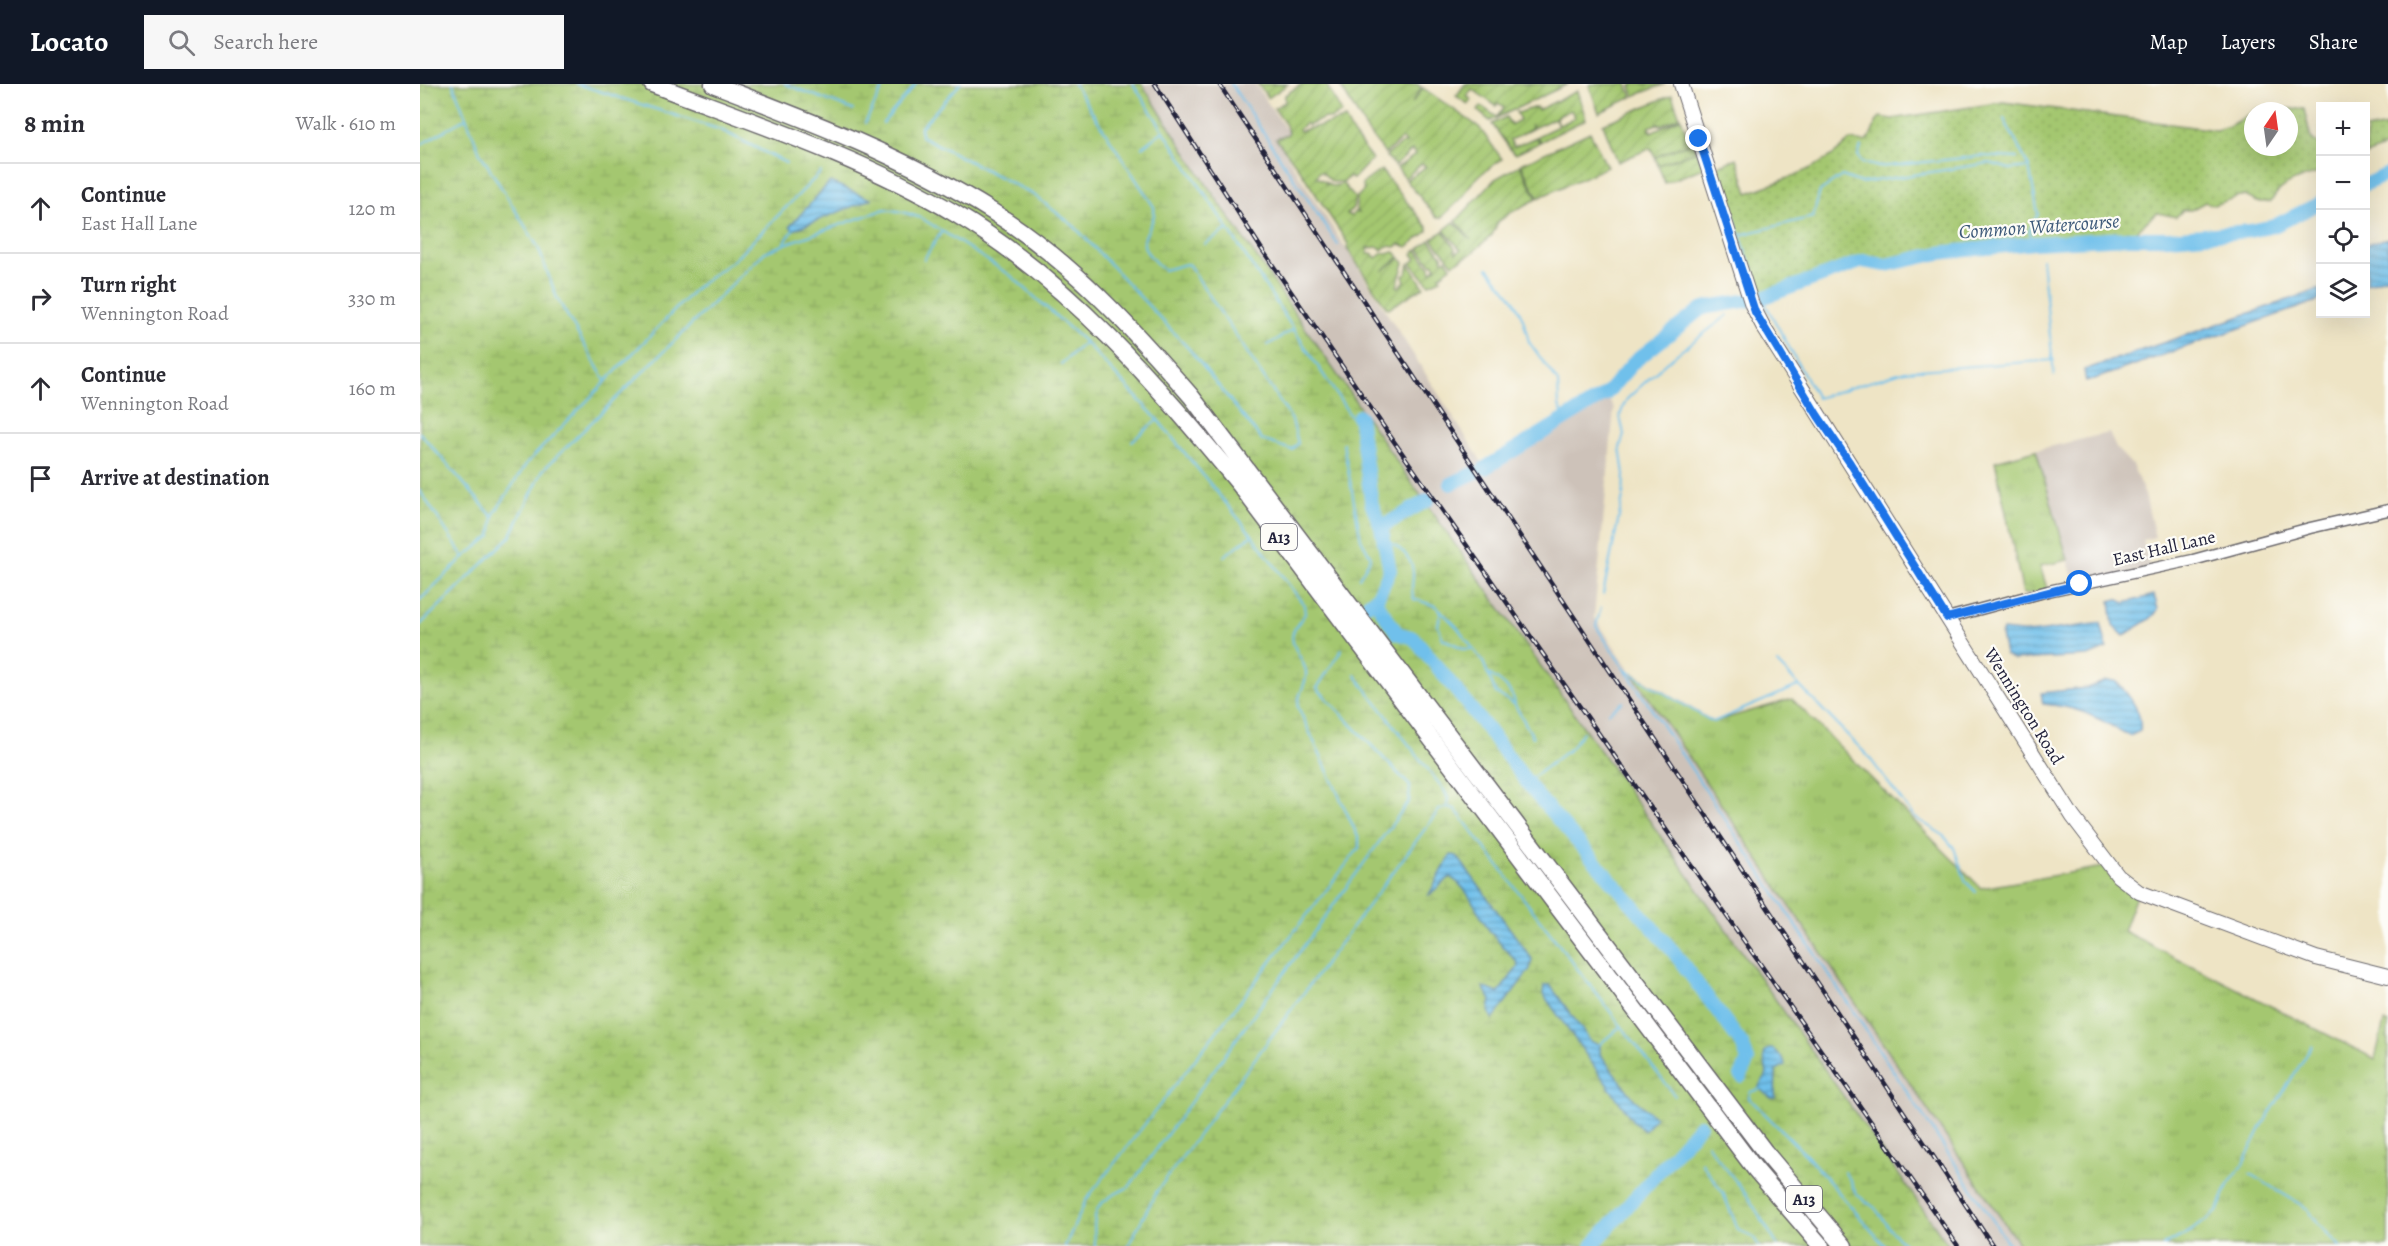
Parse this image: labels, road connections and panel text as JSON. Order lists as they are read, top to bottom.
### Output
{
  "streets": {
    "highway": ["A13"],
    "main road": ["Wennington Road"],
    "street": ["East Hall Lane"]
  },
  "crossings": [
    ["East Hall Lane", "Wennington Road"]
  ],
  "water": ["Common Watercourse"],
  "north": "top",
  "page": {
    "header": "Locato",
    "search": "Search here",
    "nav": ["Map", "Layers", "Share"],
    "heading": ["8 min", "Walk · 610 m"],
    "map_buttons": ["+", "−"],
    "list": [
      ["Continue", "East Hall Lane", "120 m"],
      ["Turn right", "Wennington Road", "330 m"],
      ["Continue", "Wennington Road", "160 m"],
      "Arrive at destination"
    ]
  }
}
